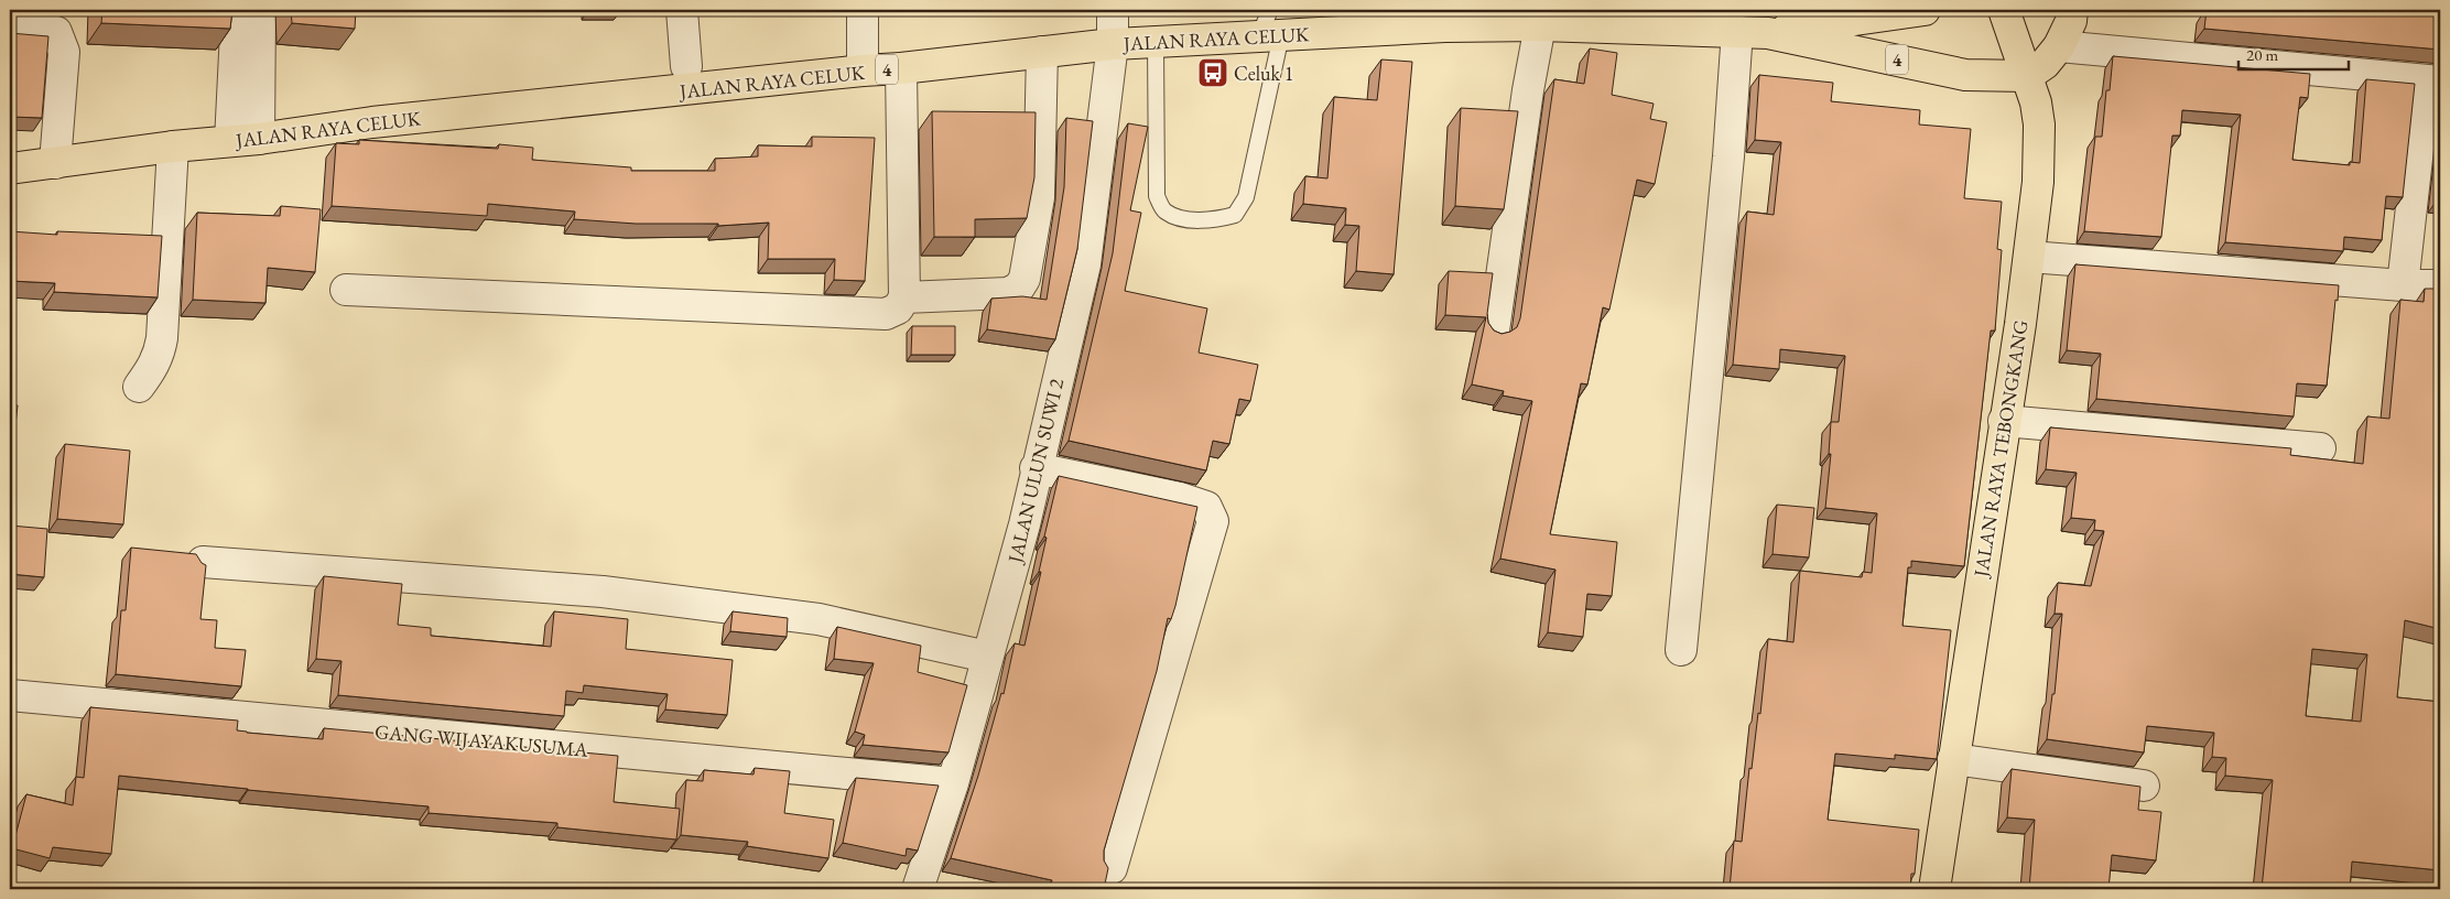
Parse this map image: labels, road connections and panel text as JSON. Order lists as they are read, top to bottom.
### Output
{
  "streets": {
    "main road": ["JALAN RAYA CELUK", "4", "JALAN RAYA TEBONGKANG"],
    "street": ["JALAN ULUN SUWI 2", "GANG WIJAYAKUSUMA"]
  },
  "crossings": [
    ["JALAN RAYA CELUK", "JALAN RAYA TEBONGKANG"],
    ["JALAN RAYA CELUK", "JALAN ULUN SUWI 2"],
    ["JALAN ULUN SUWI 2", "GANG WIJAYAKUSUMA"]
  ],
  "places": {
    "bus stop": ["Celuk 1"]
  },
  "scale_bar": "20 m"
}
